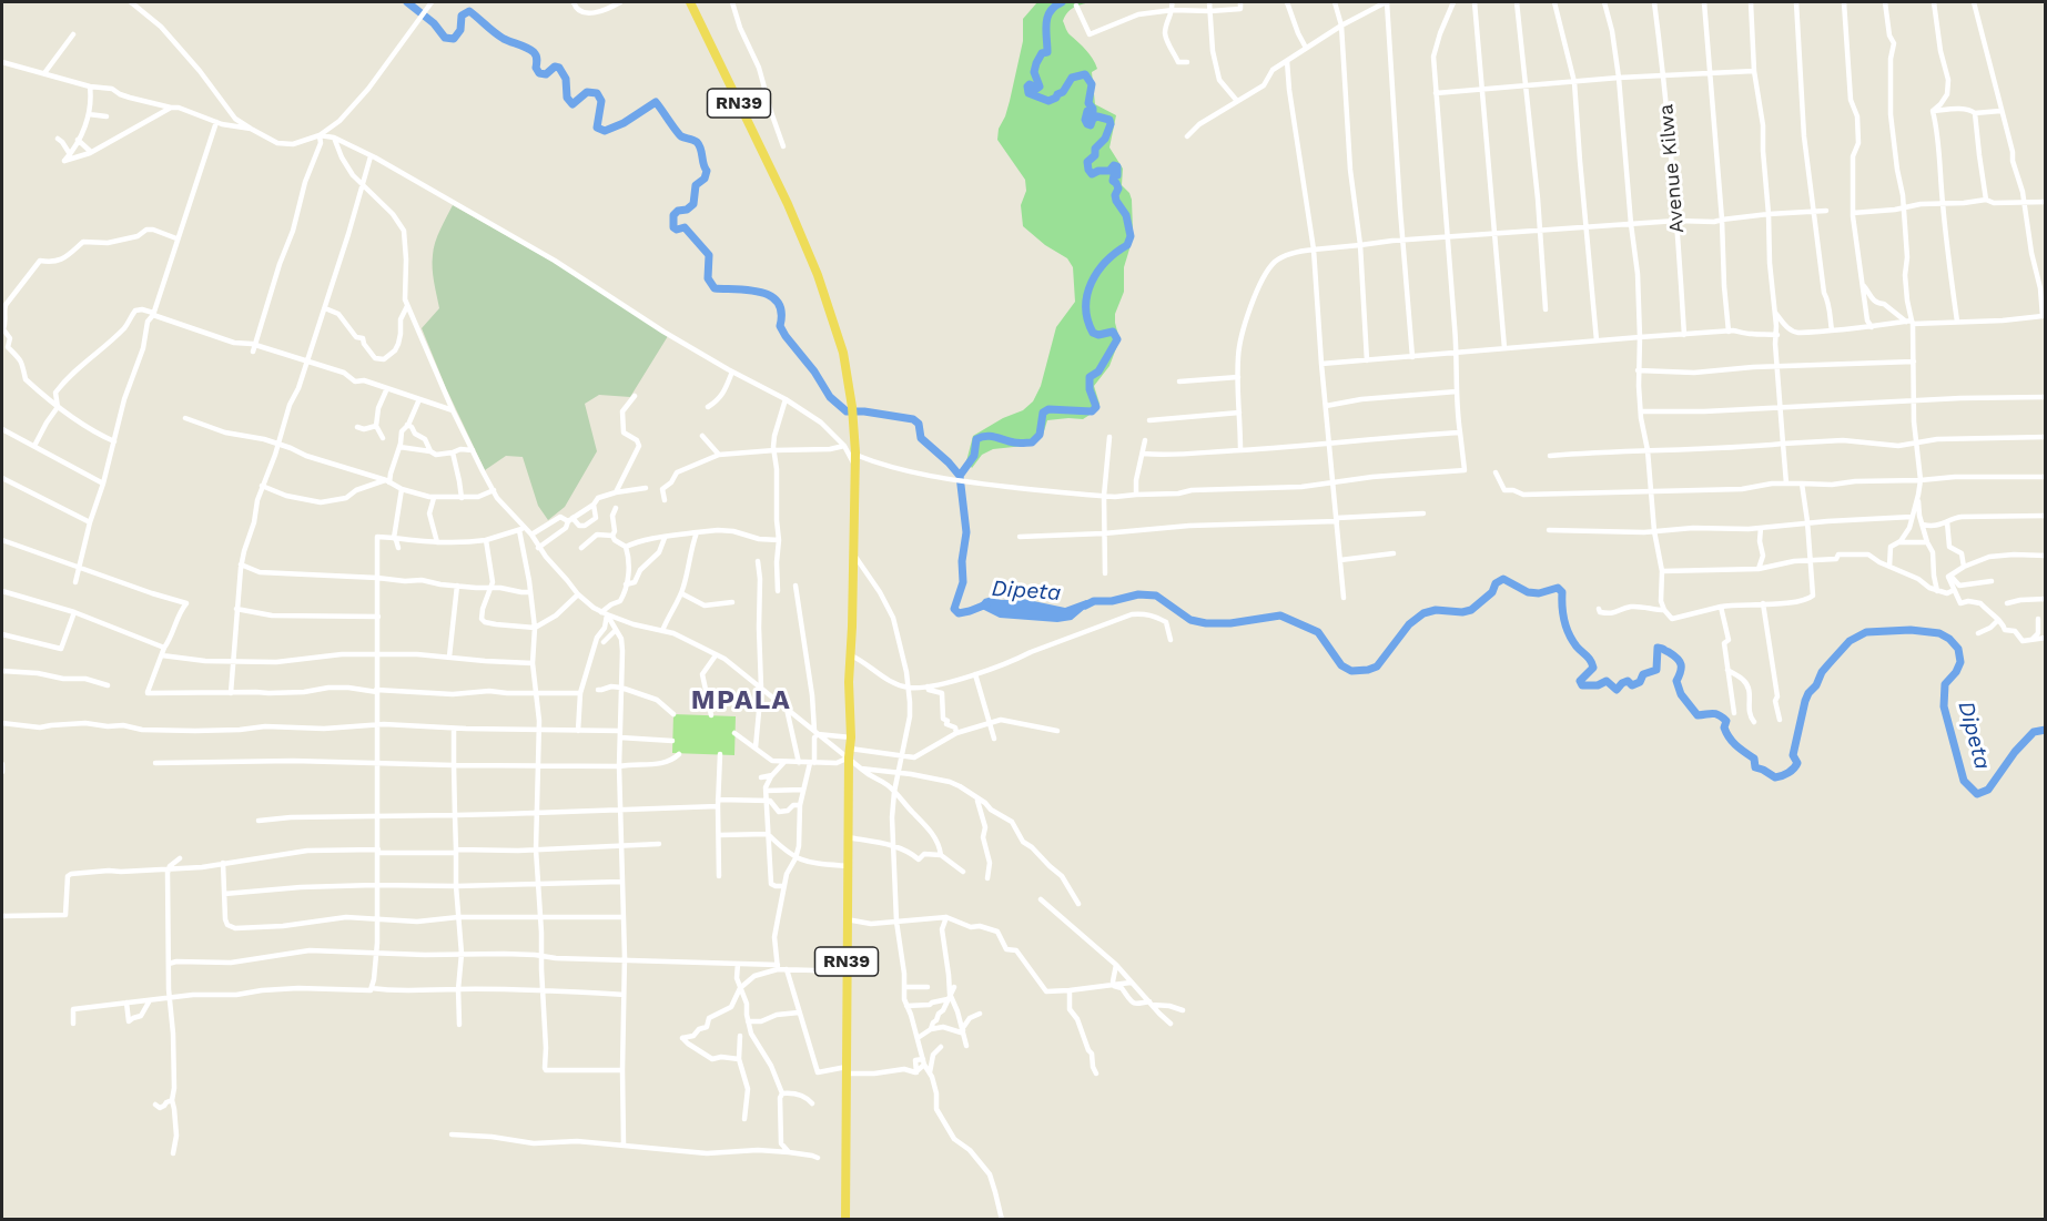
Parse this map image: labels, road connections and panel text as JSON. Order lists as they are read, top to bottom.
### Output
{
  "streets": {
    "highway": ["RN39"],
    "street": ["Avenue Kilwa"]
  },
  "districts": ["MPALA"],
  "water": ["Dipeta"]
}
